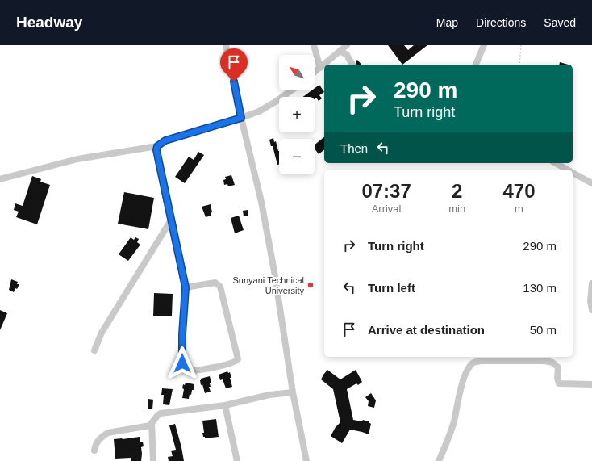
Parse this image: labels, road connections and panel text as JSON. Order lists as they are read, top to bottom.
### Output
{
  "places": ["Sunyani Technical University"],
  "north": "top left",
  "page": {
    "header": "Headway",
    "nav": ["Map", "Directions", "Saved"],
    "map_buttons": ["+", "−"],
    "turn": ["290 m", "Turn right"],
    "then": "Then",
    "eta": [
      "07:37",
      "Arrival",
      "2",
      "min",
      "470",
      "m"
    ],
    "list": [
      {
        "name": "Turn right",
        "value": "290 m"
      },
      {
        "name": "Turn left",
        "value": "130 m"
      },
      {
        "name": "Arrive at destination",
        "value": "50 m"
      }
    ]
  }
}
